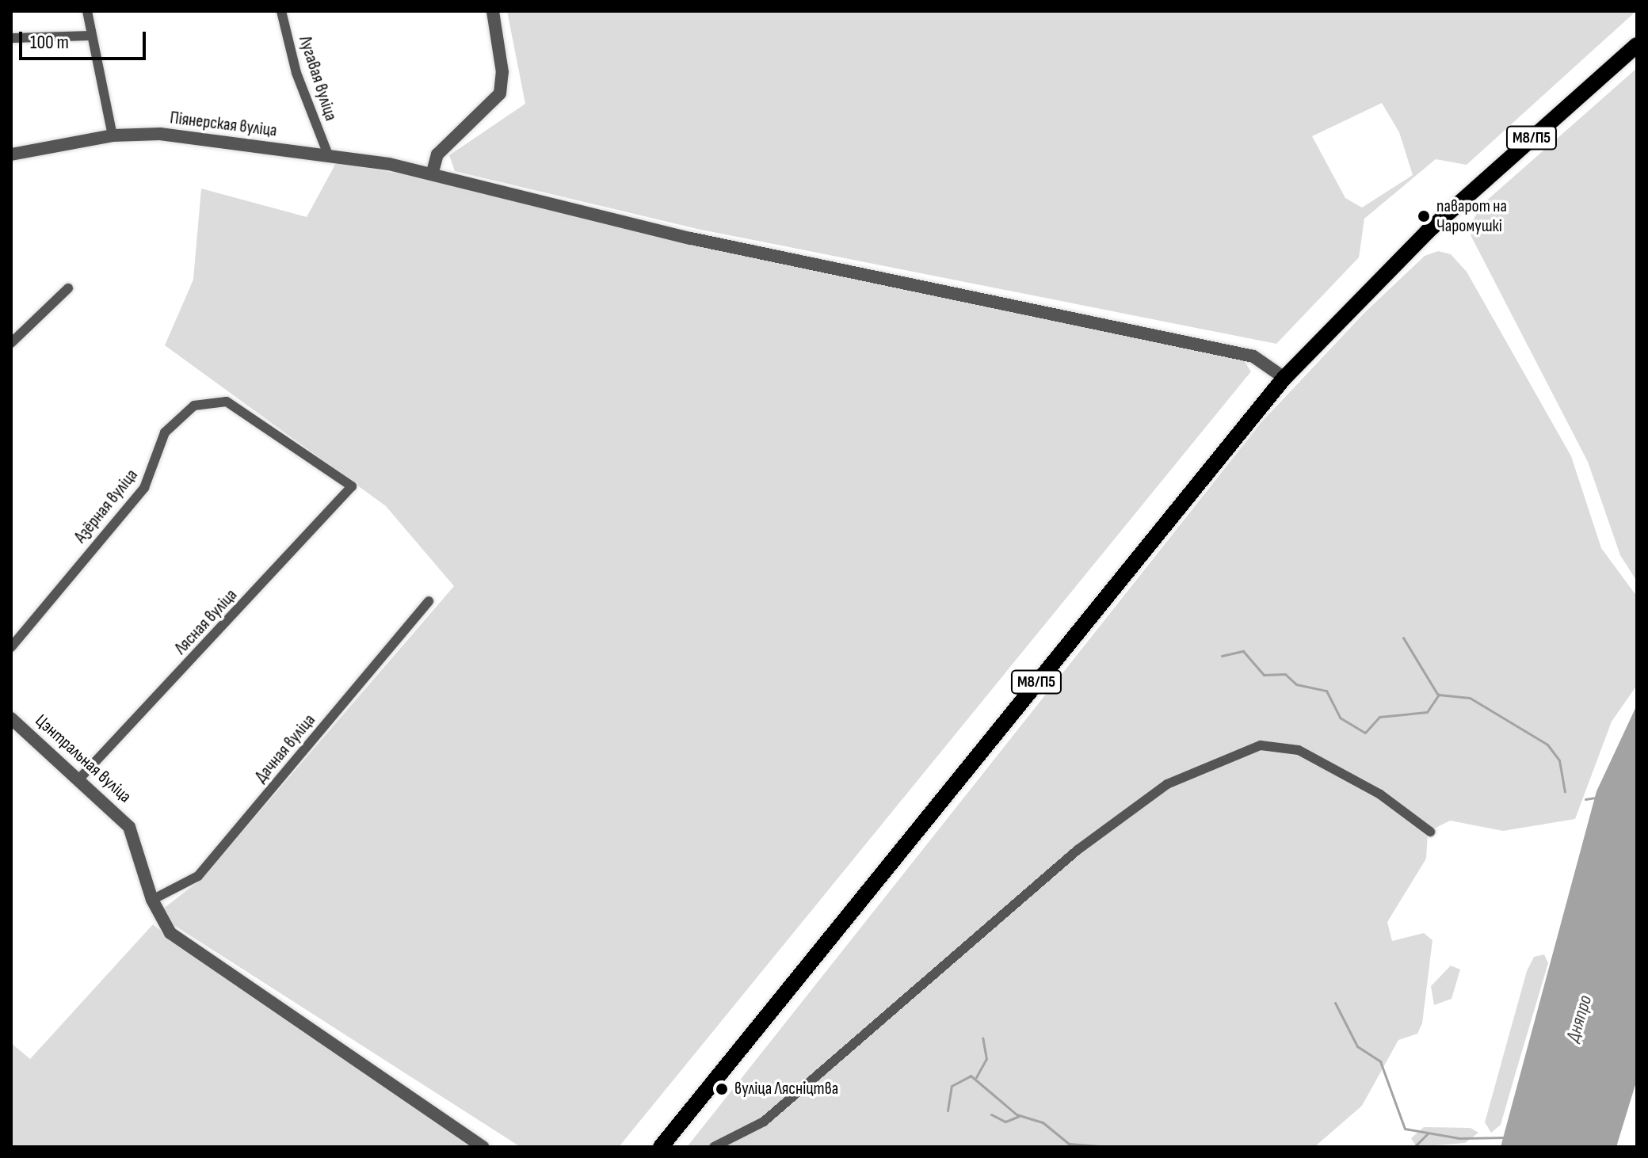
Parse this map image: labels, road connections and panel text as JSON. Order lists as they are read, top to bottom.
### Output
{
  "streets": {
    "main road": ["М8/П5"],
    "street": [
      "Лугавая вуліца",
      "Піянерская вуліца",
      "Азёрная вуліца",
      "Лясная вуліца",
      "Дачная вуліца",
      "Цэнтральная вуліца"
    ]
  },
  "crossings": [
    ["Лугавая вуліца", "Піянерская вуліца"],
    ["Піянерская вуліца", "М8/П5"],
    ["Азёрная вуліца", "Лясная вуліца"],
    ["Лясная вуліца", "Цэнтральная вуліца"],
    ["Дачная вуліца", "Цэнтральная вуліца"]
  ],
  "water": ["Дняпро"],
  "places": ["паварот на Чаромушкі", "вуліца Лясніцтва"],
  "scale_bar": "100 m"
}
